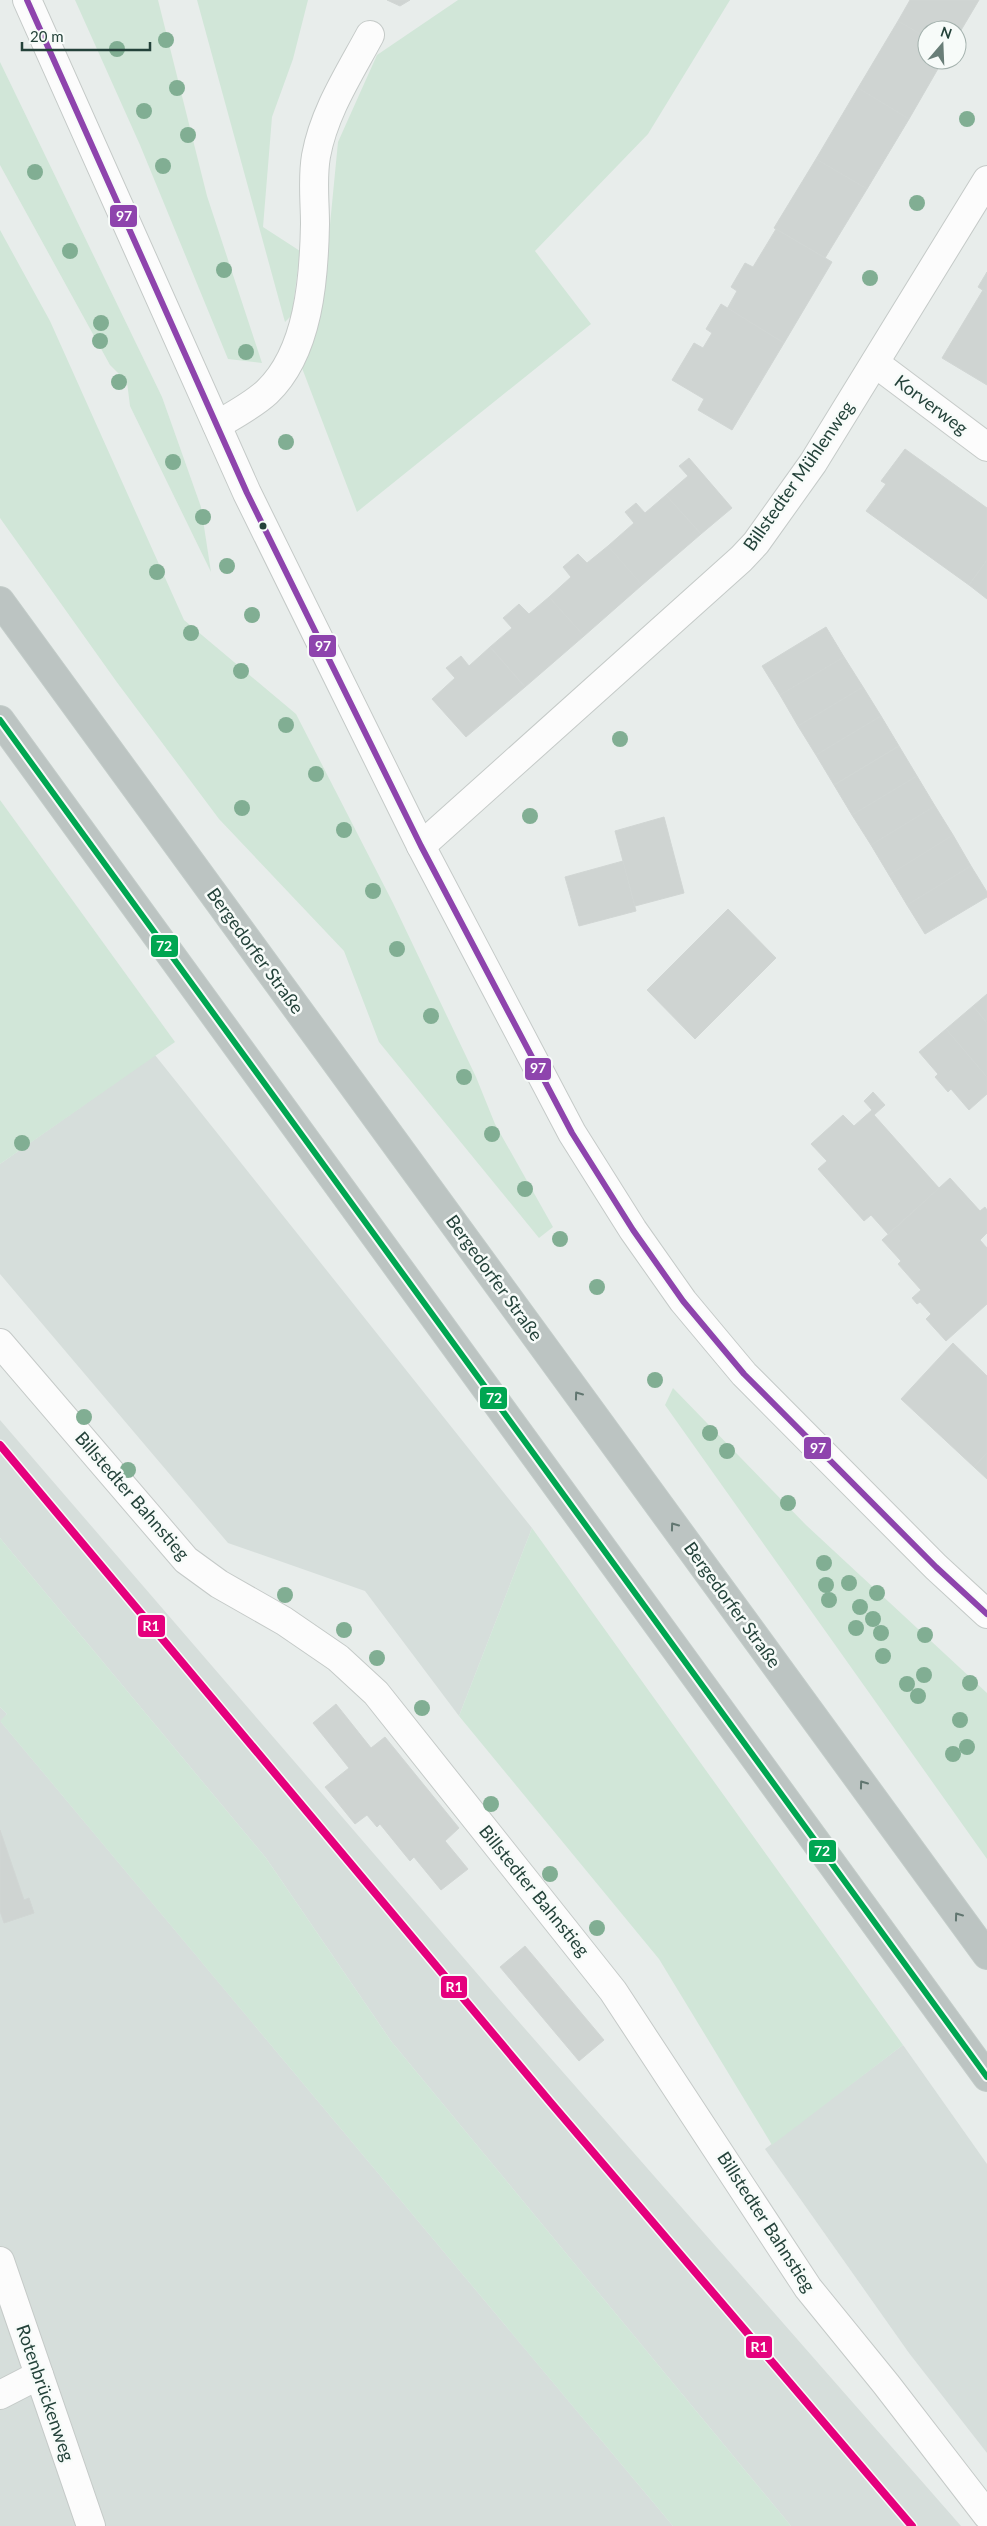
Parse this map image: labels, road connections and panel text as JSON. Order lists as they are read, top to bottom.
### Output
{
  "streets": {
    "highway": ["Bergedorfer Straße"],
    "street": [
      "Korverweg",
      "Billstedter Mühlenweg",
      "Billstedter Bahnstieg",
      "Rotenbrückenweg"
    ]
  },
  "crossings": [
    ["Korverweg", "Billstedter Mühlenweg"]
  ],
  "lines": ["transit line 97", "transit line 72", "transit line R1"],
  "scale_bar": "20 m",
  "north": "top"
}
